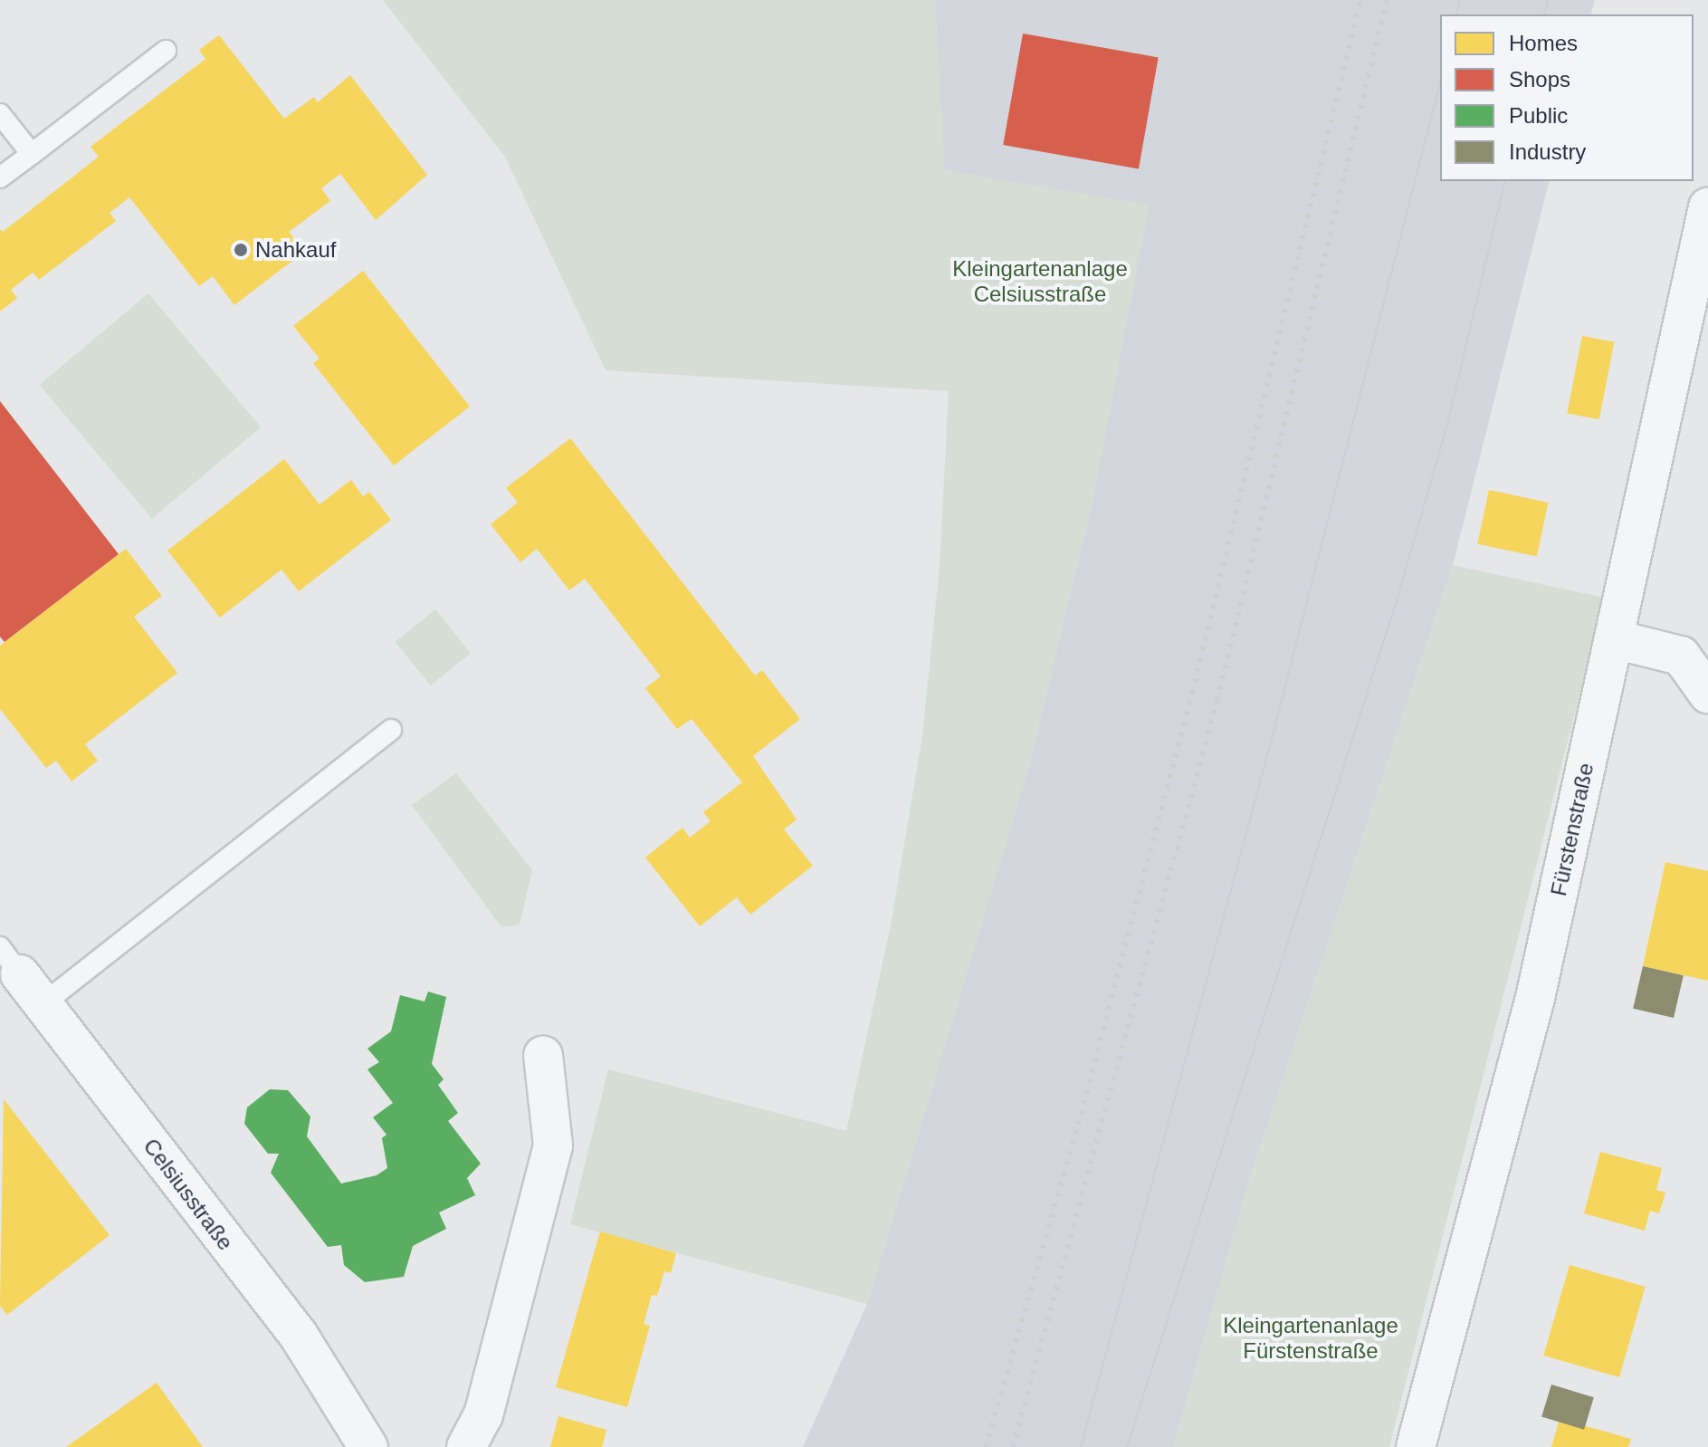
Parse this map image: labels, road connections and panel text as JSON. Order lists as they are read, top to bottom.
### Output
{
  "streets": {
    "street": ["Fürstenstraße", "Celsiusstraße"]
  },
  "parks": ["Kleingartenanlage Celsiusstraße", "Kleingartenanlage Fürstenstraße"],
  "places": ["Nahkauf"],
  "legend": [
    "Homes",
    "Shops",
    "Public",
    "Industry"
  ]
}
